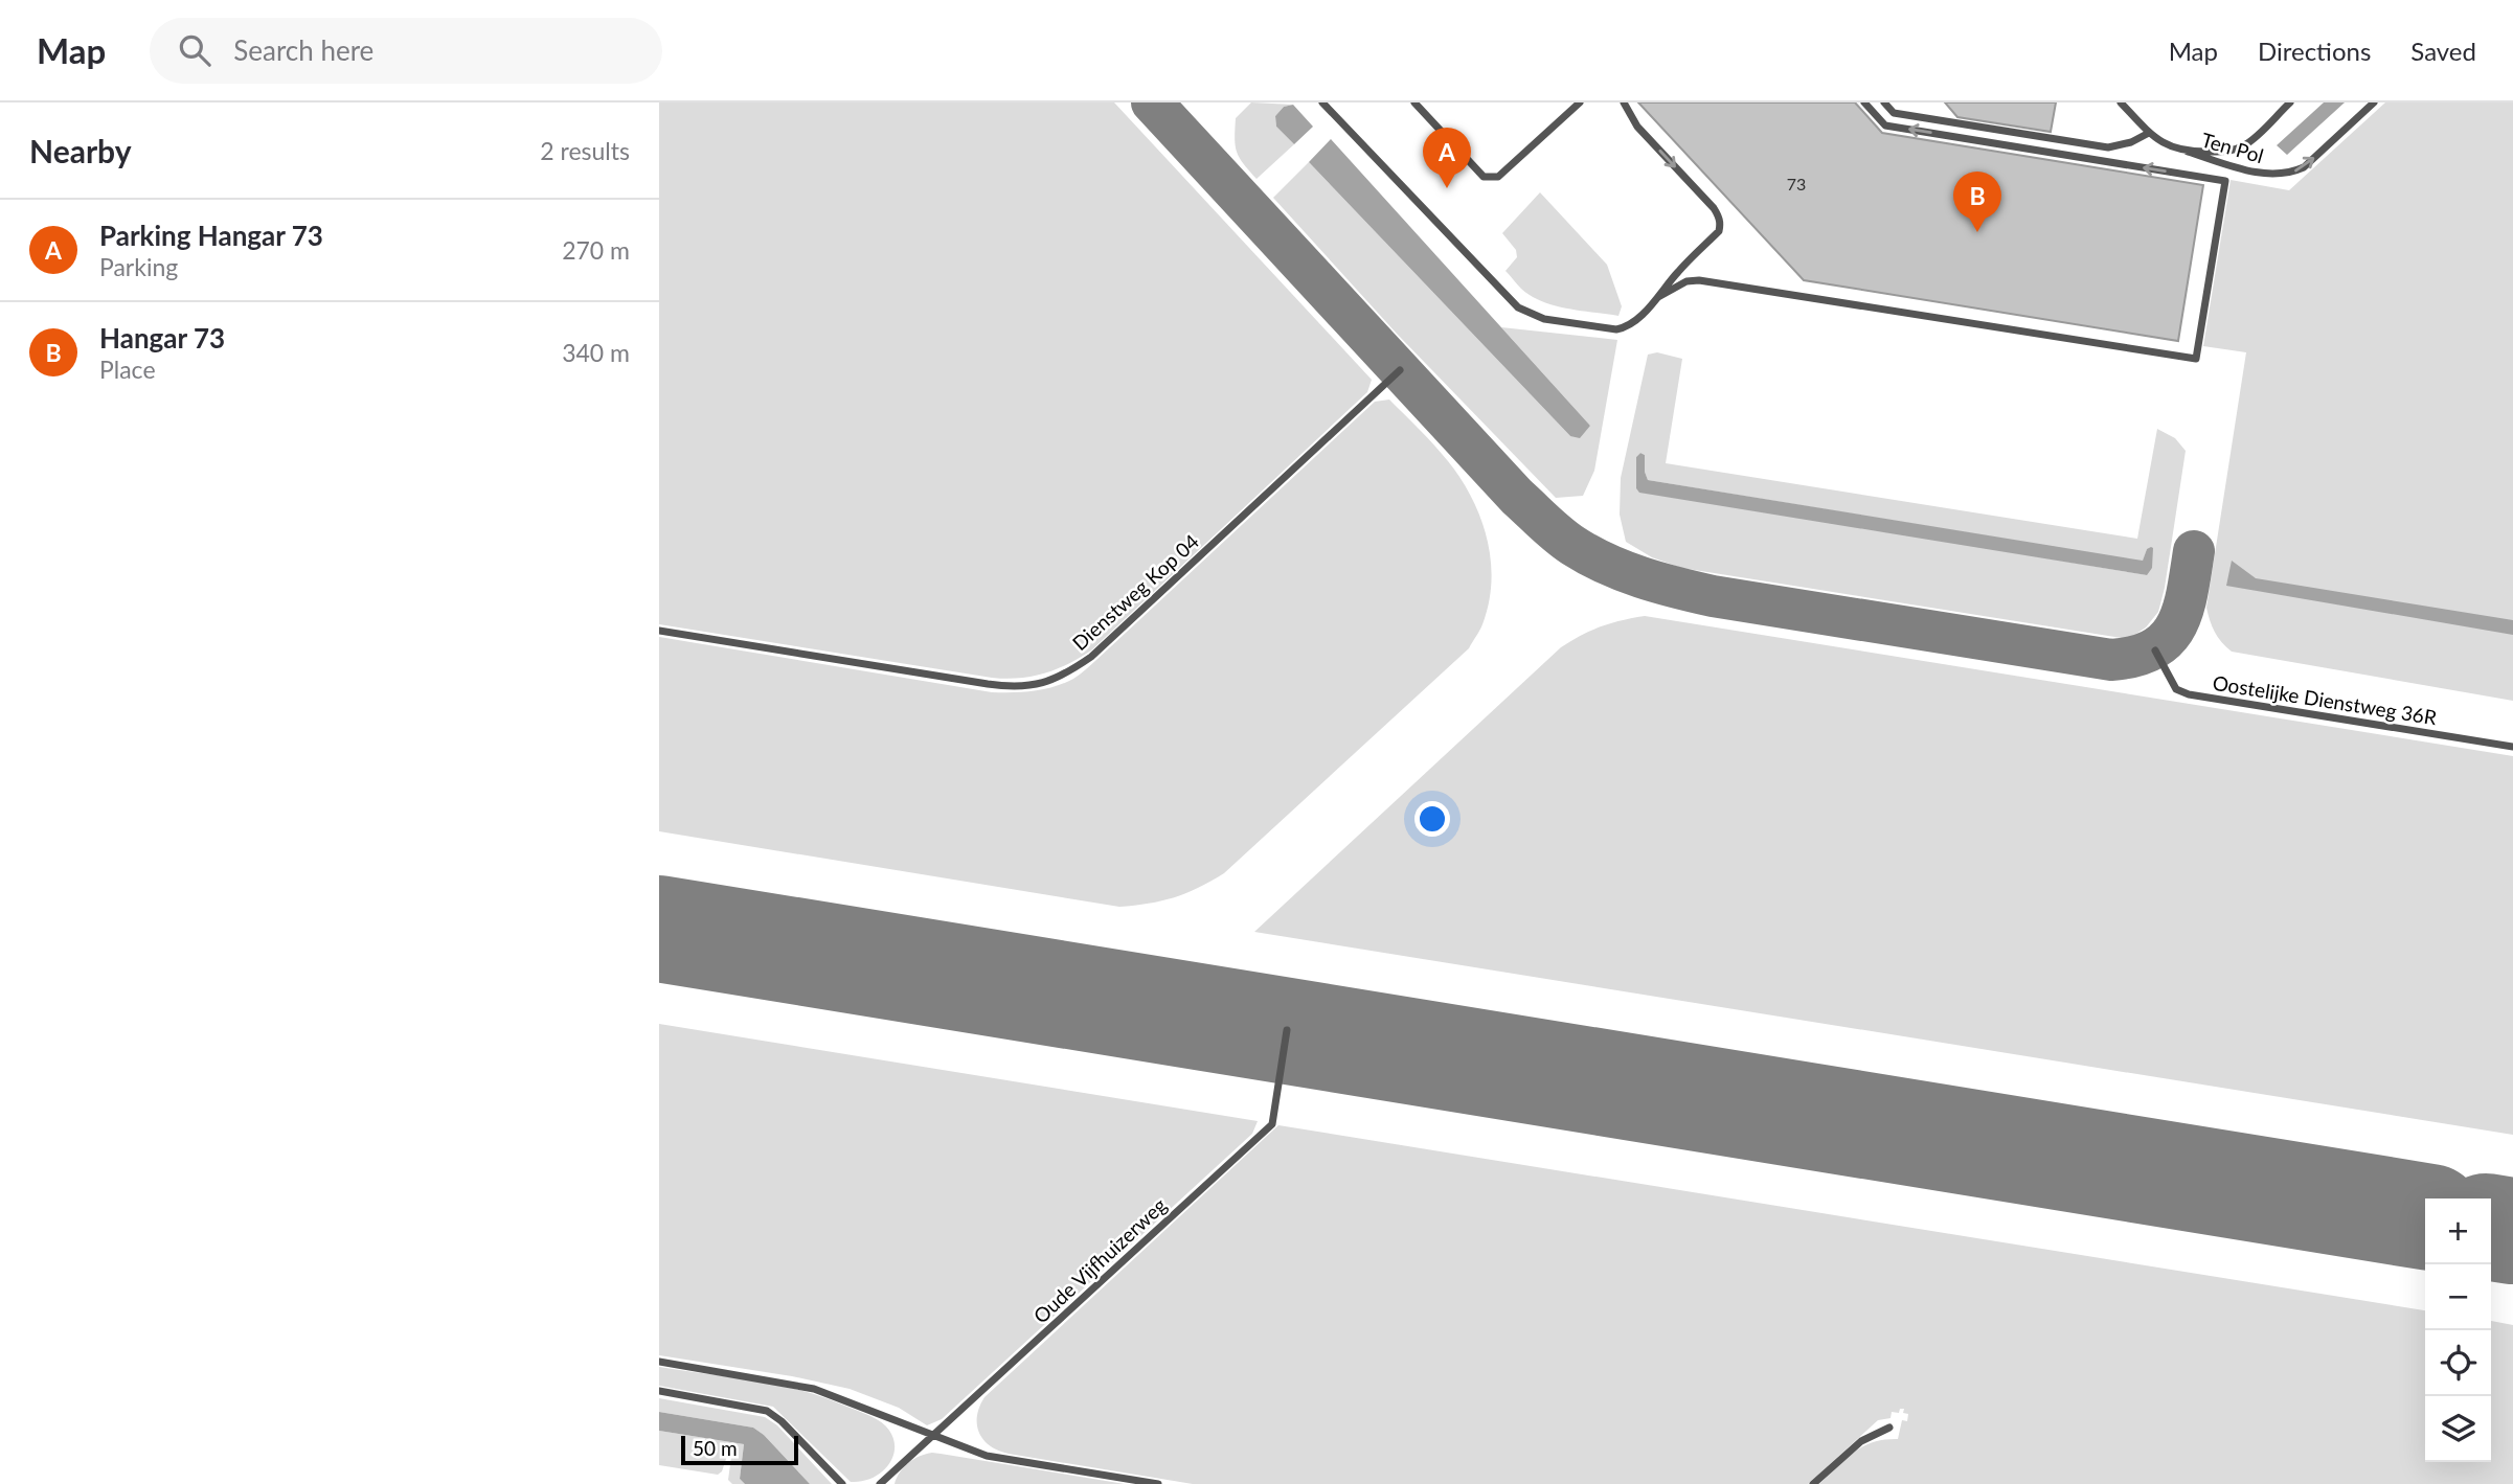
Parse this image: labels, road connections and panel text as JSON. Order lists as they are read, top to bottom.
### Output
{
  "streets": {
    "lane": [
      "Ten Pol",
      "Dienstweg Kop 04",
      "Oostelijke Dienstweg 36R",
      "Oude Vijfhuizerweg"
    ]
  },
  "house_numbers": ["73"],
  "scale_bar": "50 m",
  "page": {
    "header": "Map",
    "search": "Search here",
    "nav": ["Map", "Directions", "Saved"],
    "heading": ["Nearby", "2 results"],
    "pins": ["A", "B"],
    "list": [
      {
        "mark": "A",
        "name": "Parking Hangar 73",
        "note": "Parking",
        "value": "270 m"
      },
      {
        "mark": "B",
        "name": "Hangar 73",
        "note": "Place",
        "value": "340 m"
      }
    ],
    "map_buttons": ["+", "−"],
    "scale": "50 m"
  }
}
